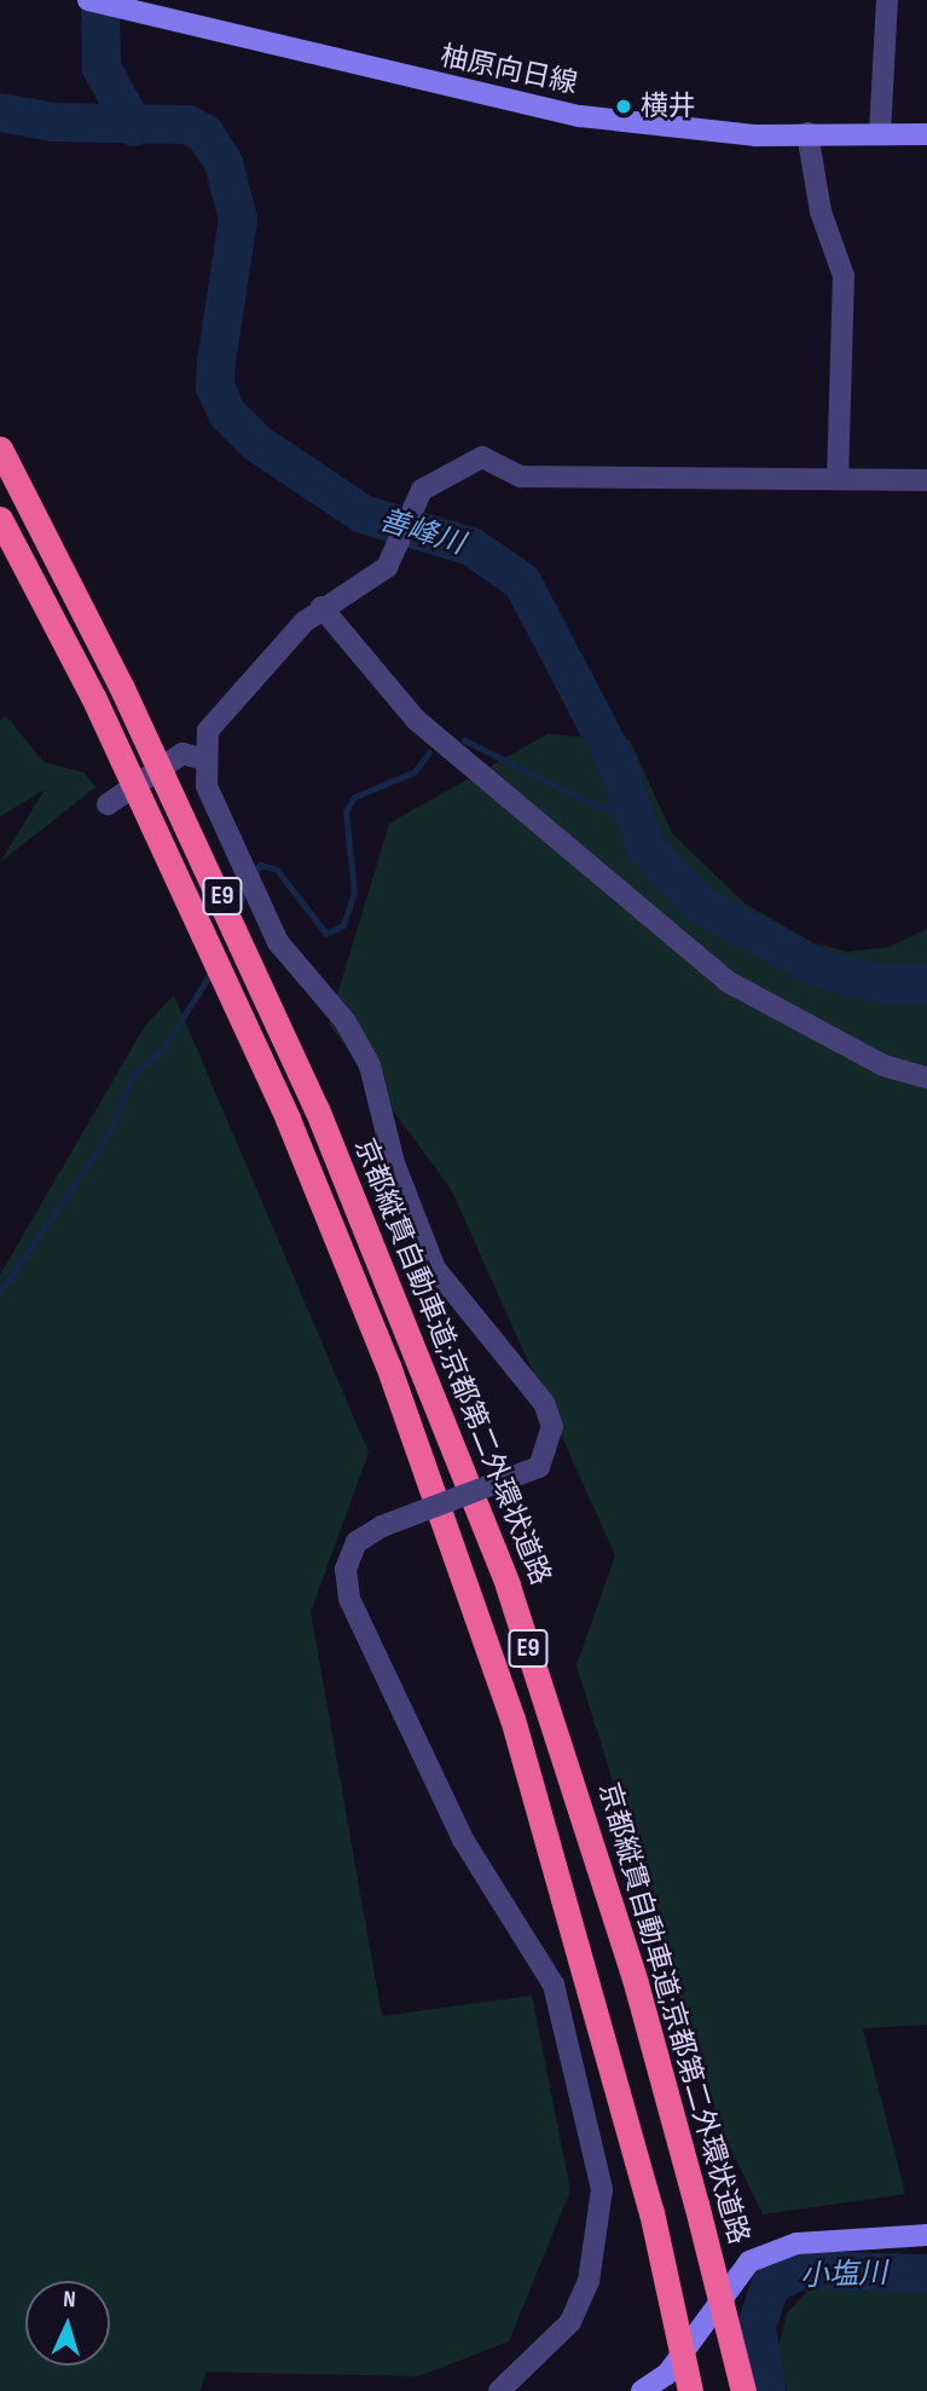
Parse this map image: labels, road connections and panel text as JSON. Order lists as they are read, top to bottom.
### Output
{
  "streets": {
    "highway": ["E9", "京都縦貫自動車道;京都第二外環状道路"],
    "main road": ["柚原向日線"]
  },
  "water": ["善峰川", "小塩川"],
  "places": ["横井"],
  "north": "top"
}
